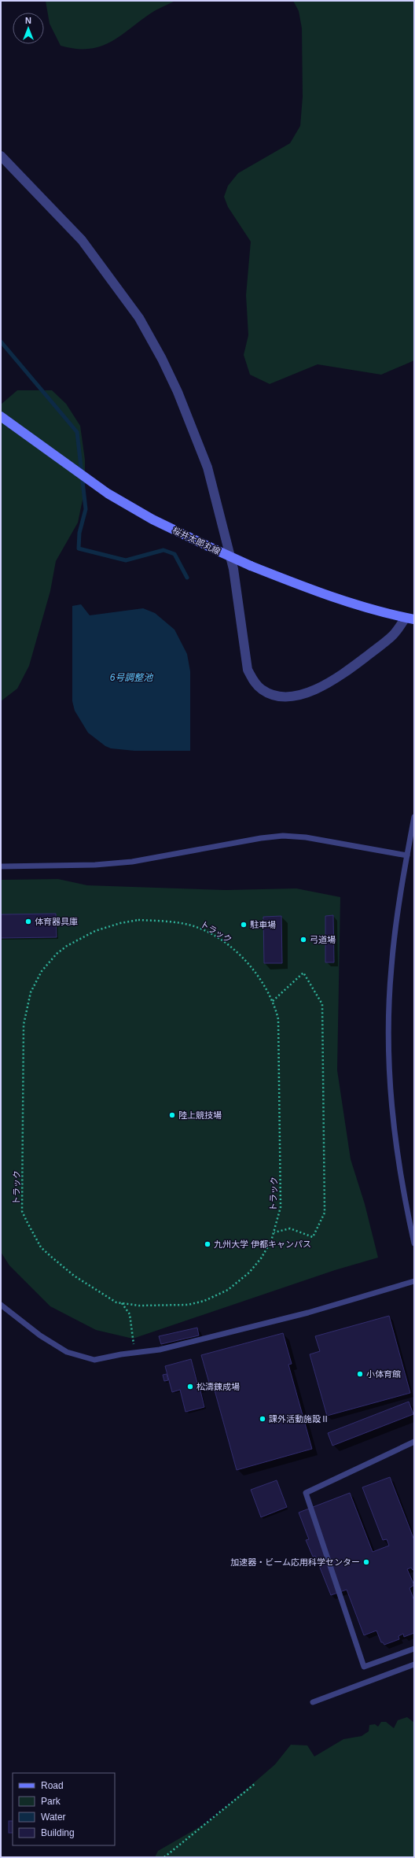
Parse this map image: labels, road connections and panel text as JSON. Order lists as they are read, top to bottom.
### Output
{
  "streets": {
    "main road": ["桜井太郎丸線"],
    "path": ["トラック"]
  },
  "water": ["6号調整池"],
  "places": [
    "体育器具庫",
    "駐車場",
    "弓道場",
    "陸上競技場",
    "九州大学 伊都キャンパス",
    "小体育館",
    "松濤錬成場",
    "課外活動施設Ⅱ",
    "加速器・ビーム応用科学センター"
  ],
  "legend": [
    "Road",
    "Park",
    "Water",
    "Building"
  ],
  "north": "top"
}
